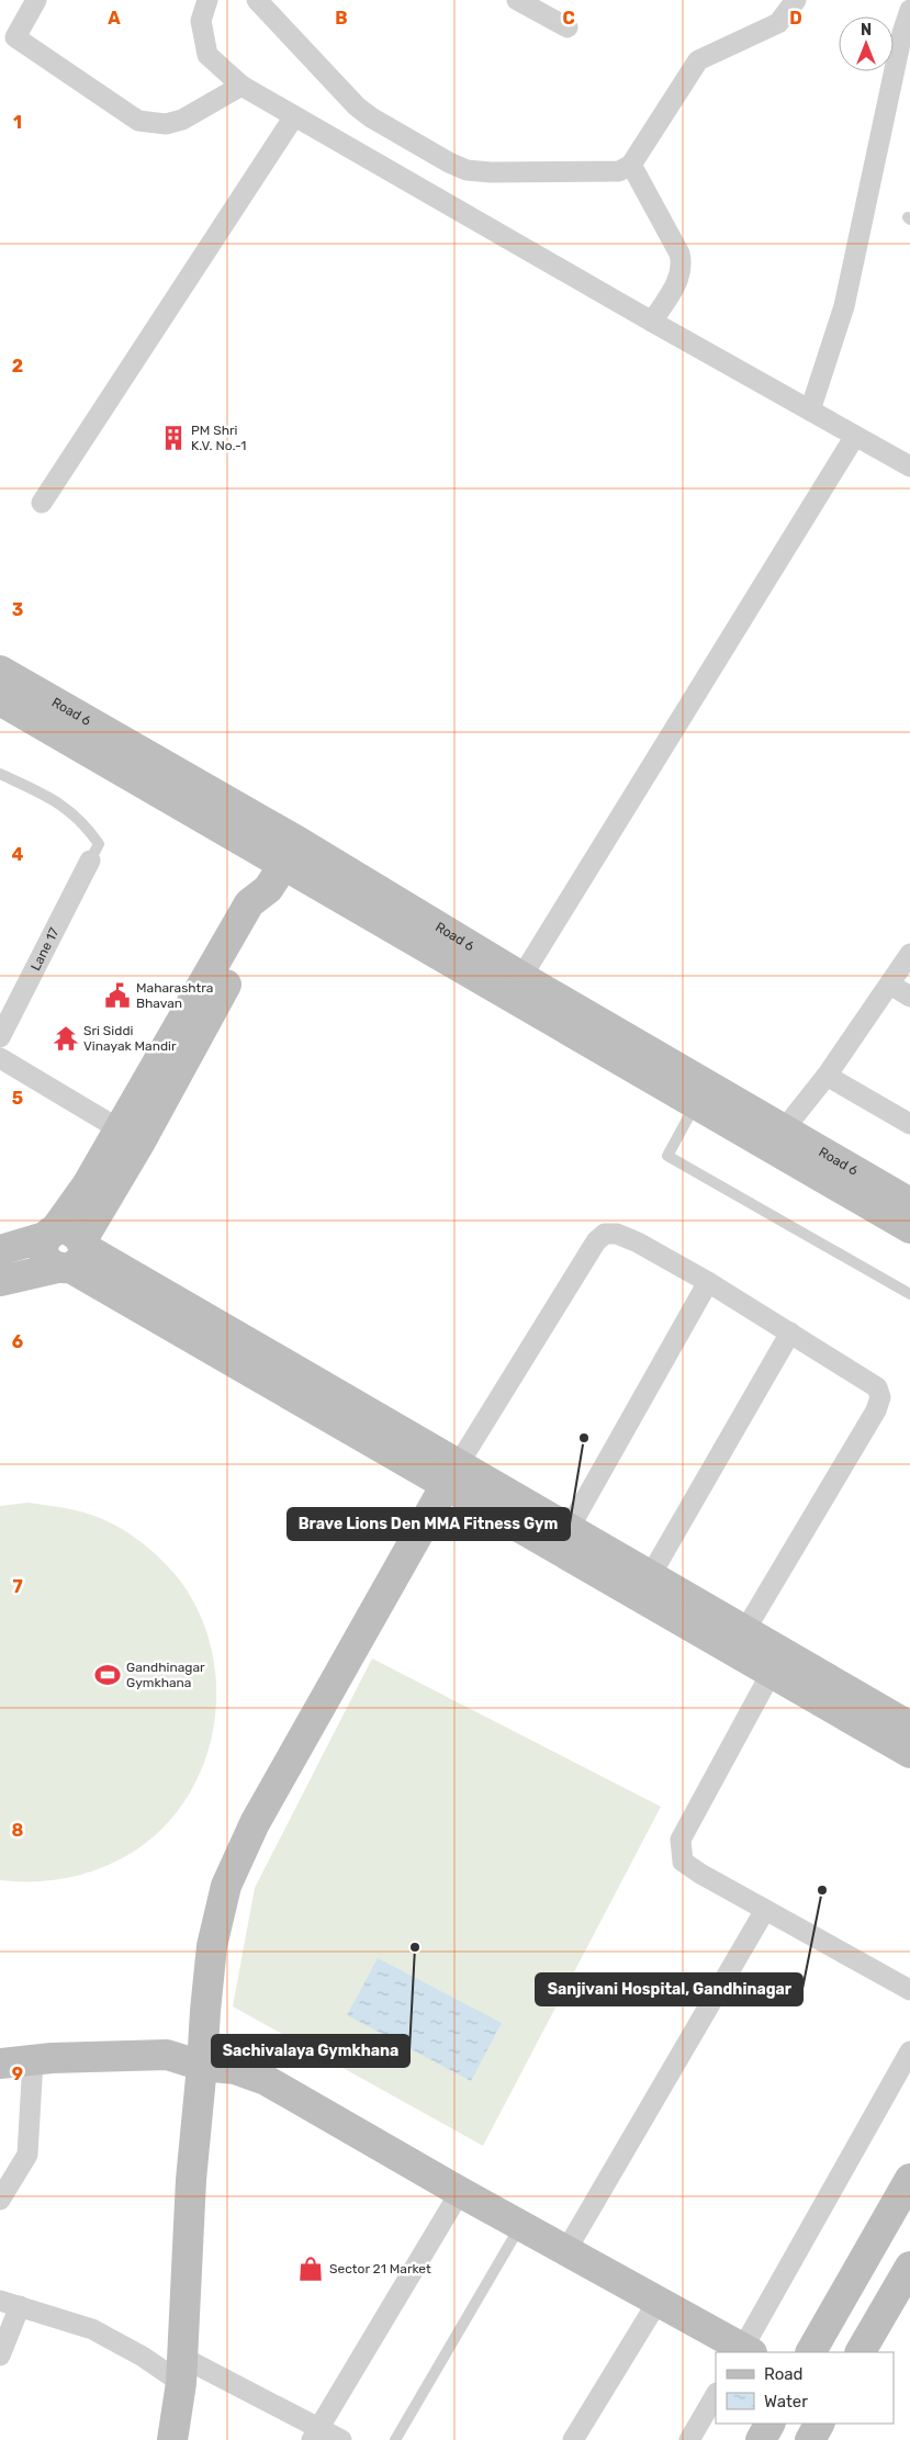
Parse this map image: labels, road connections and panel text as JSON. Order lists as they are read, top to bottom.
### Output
{
  "streets": {
    "street": ["Road 6", "Lane 17"]
  },
  "places": {
    "building": ["PM Shri K.V. No.-1"],
    "public building": ["Maharashtra Bhavan"],
    "temple": ["Sri Siddi Vinayak Mandir"],
    "other": ["Brave Lions Den MMA Fitness Gym", "Sanjivani Hospital, Gandhinagar", "Sachivalaya Gymkhana"],
    "sports": ["Gandhinagar Gymkhana"],
    "shop": ["Sector 21 Market"]
  },
  "legend": ["Road", "Water"],
  "north": "top",
  "grid": {
    "columns": [
      "A",
      "B",
      "C",
      "D"
    ],
    "rows": [
      "1",
      "2",
      "3",
      "4",
      "5",
      "6",
      "7",
      "8",
      "9"
    ]
  }
}
